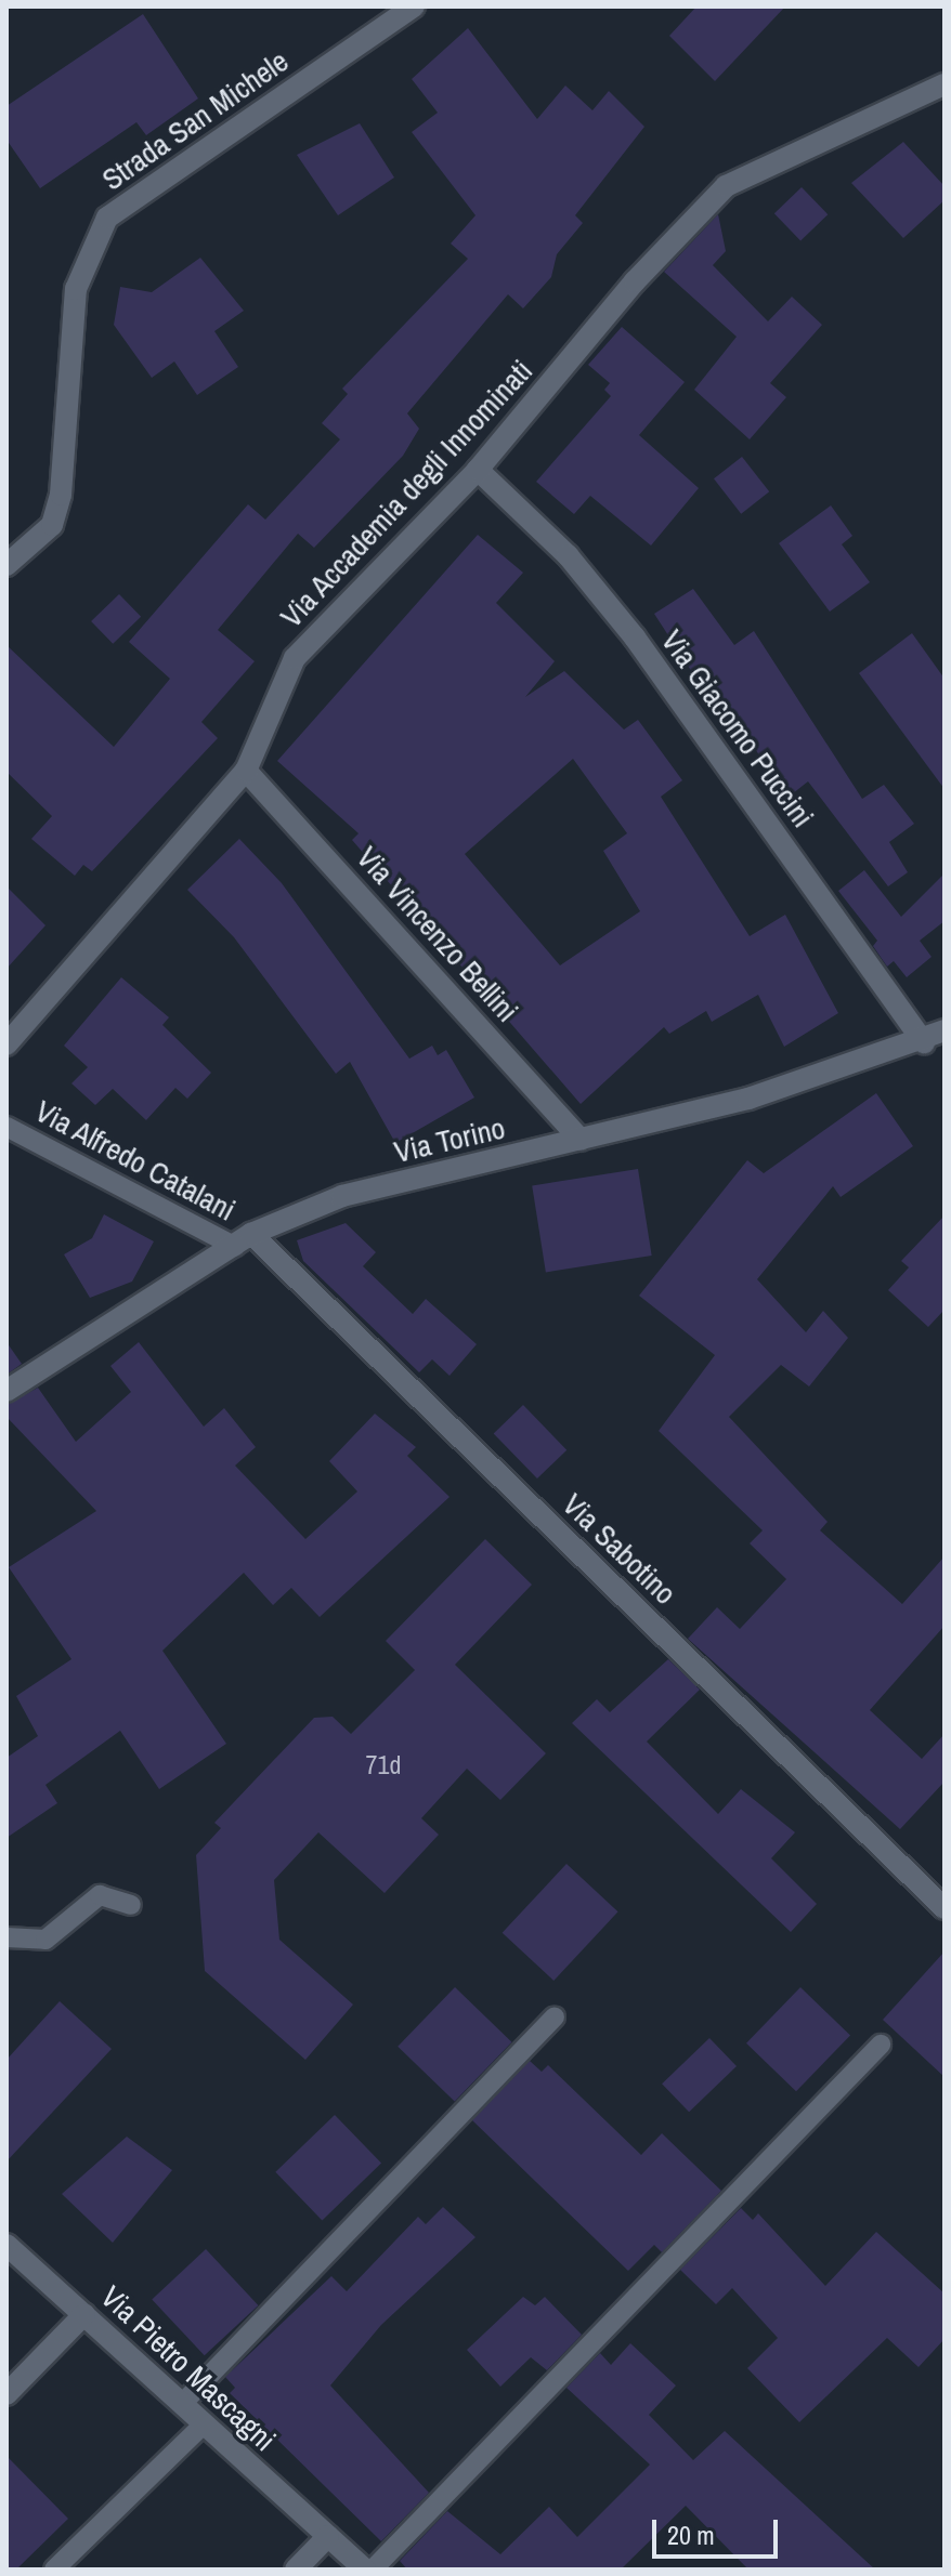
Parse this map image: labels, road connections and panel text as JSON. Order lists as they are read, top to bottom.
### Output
{
  "streets": {
    "street": [
      "Strada San Michele",
      "Via Accademia degli Innominati",
      "Via Giacomo Puccini",
      "Via Vincenzo Bellini",
      "Via Torino",
      "Via Sabotino",
      "Via Pietro Mascagni"
    ],
    "lane": ["Via Alfredo Catalani"]
  },
  "crossings": [
    ["Via Accademia degli Innominati", "Via Giacomo Puccini"],
    ["Via Accademia degli Innominati", "Via Vincenzo Bellini"],
    ["Via Giacomo Puccini", "Via Torino"],
    ["Via Vincenzo Bellini", "Via Torino"],
    ["Via Torino", "Via Alfredo Catalani"],
    ["Via Torino", "Via Sabotino"],
    ["Via Alfredo Catalani", "Via Sabotino"]
  ],
  "house_numbers": ["71d"],
  "scale_bar": "20 m"
}
